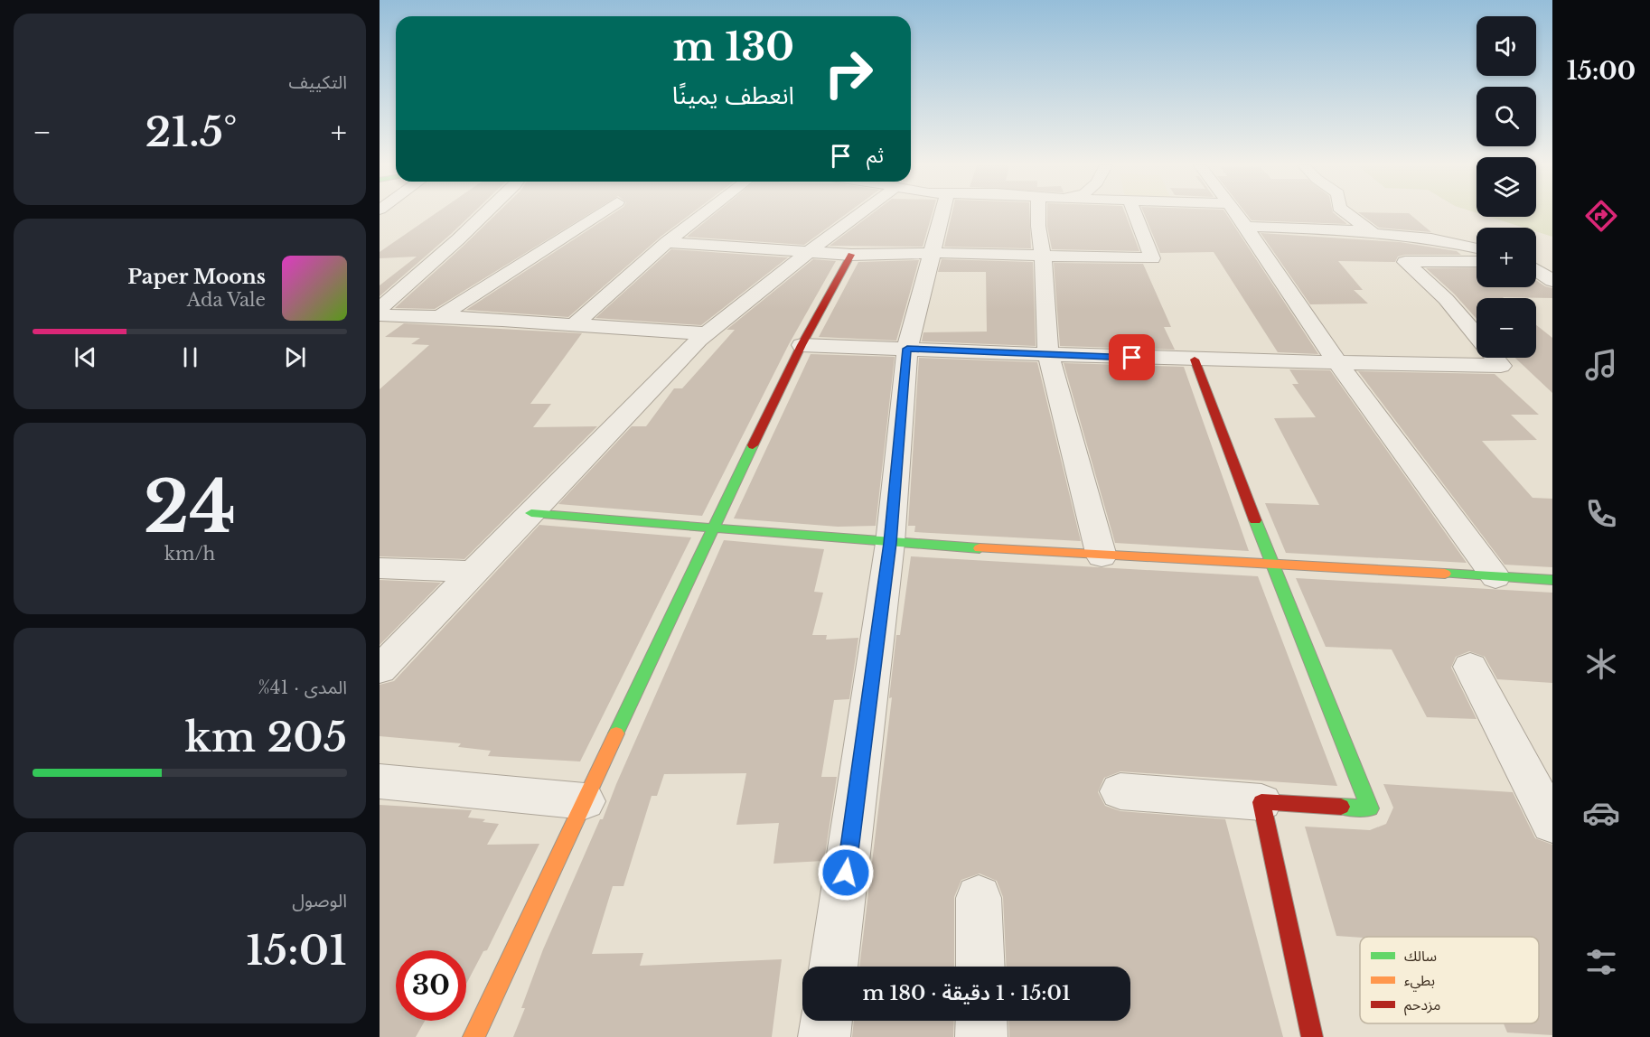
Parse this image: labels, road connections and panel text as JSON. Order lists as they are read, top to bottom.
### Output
{
  "legend": ["سالك", "بطيء", "مزدحم"],
  "page": {
    "tabs": "15:00",
    "tile": [
      "التكييف",
      ["24", "km/h"],
      ["المدى · 41%", "205 km"],
      ["الوصول", "15:01"]
    ],
    "map_buttons": ["+", "−"],
    "turn": ["130 m", "انعطف يمينًا"],
    "heat": ["−", "21.5°", "+"],
    "then": "ثم",
    "song": ["Paper Moons", "Ada Vale"],
    "limit": "30",
    "trip": "15:01 · 1 دقيقة · 180 m"
  }
}
